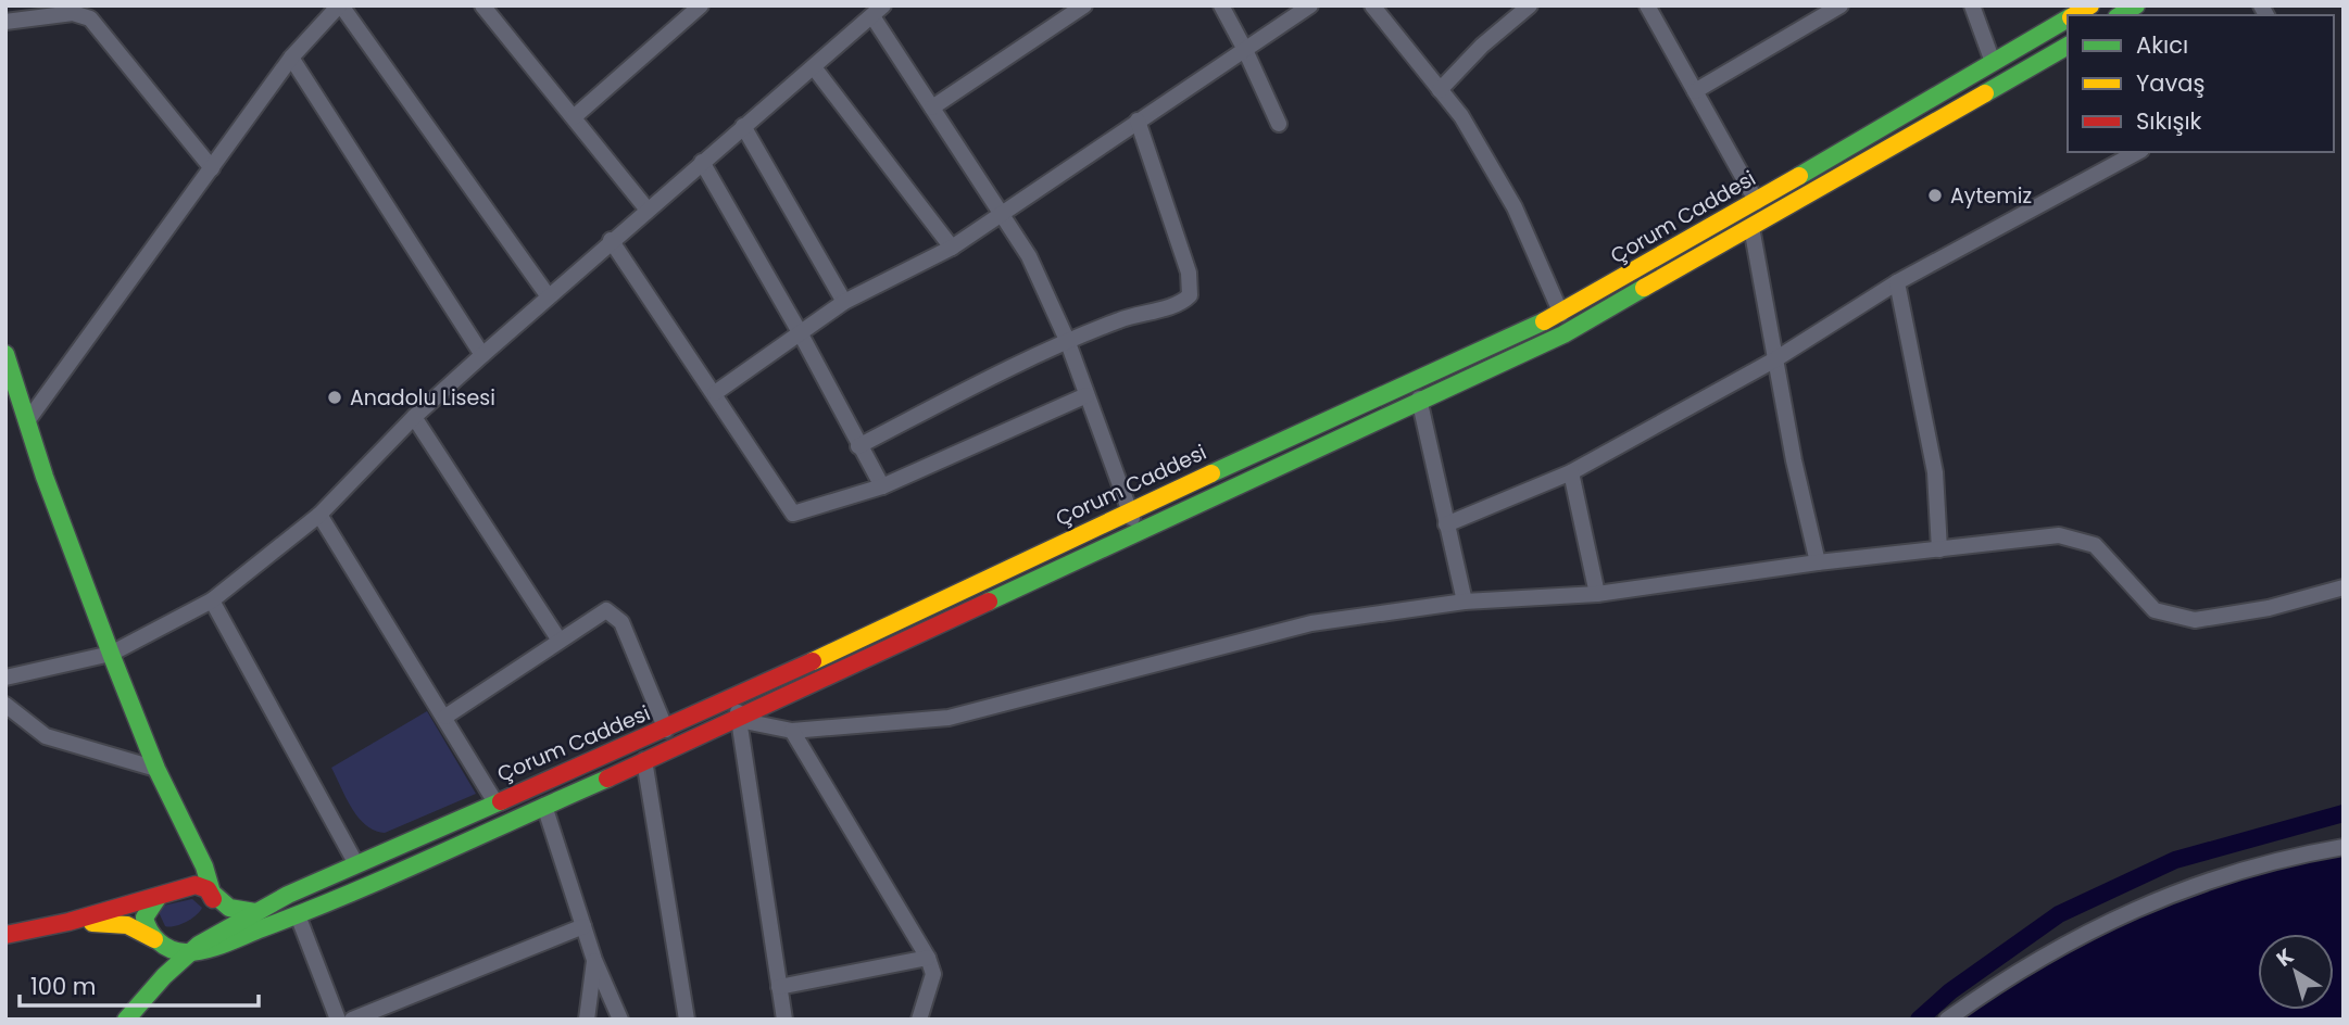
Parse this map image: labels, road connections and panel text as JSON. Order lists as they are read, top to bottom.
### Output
{
  "streets": {
    "main road": ["Çorum Caddesi"]
  },
  "places": ["Aytemiz", "Anadolu Lisesi"],
  "legend": ["Akıcı", "Yavaş", "Sıkışık"],
  "scale_bar": "100 m",
  "north": "top left"
}
